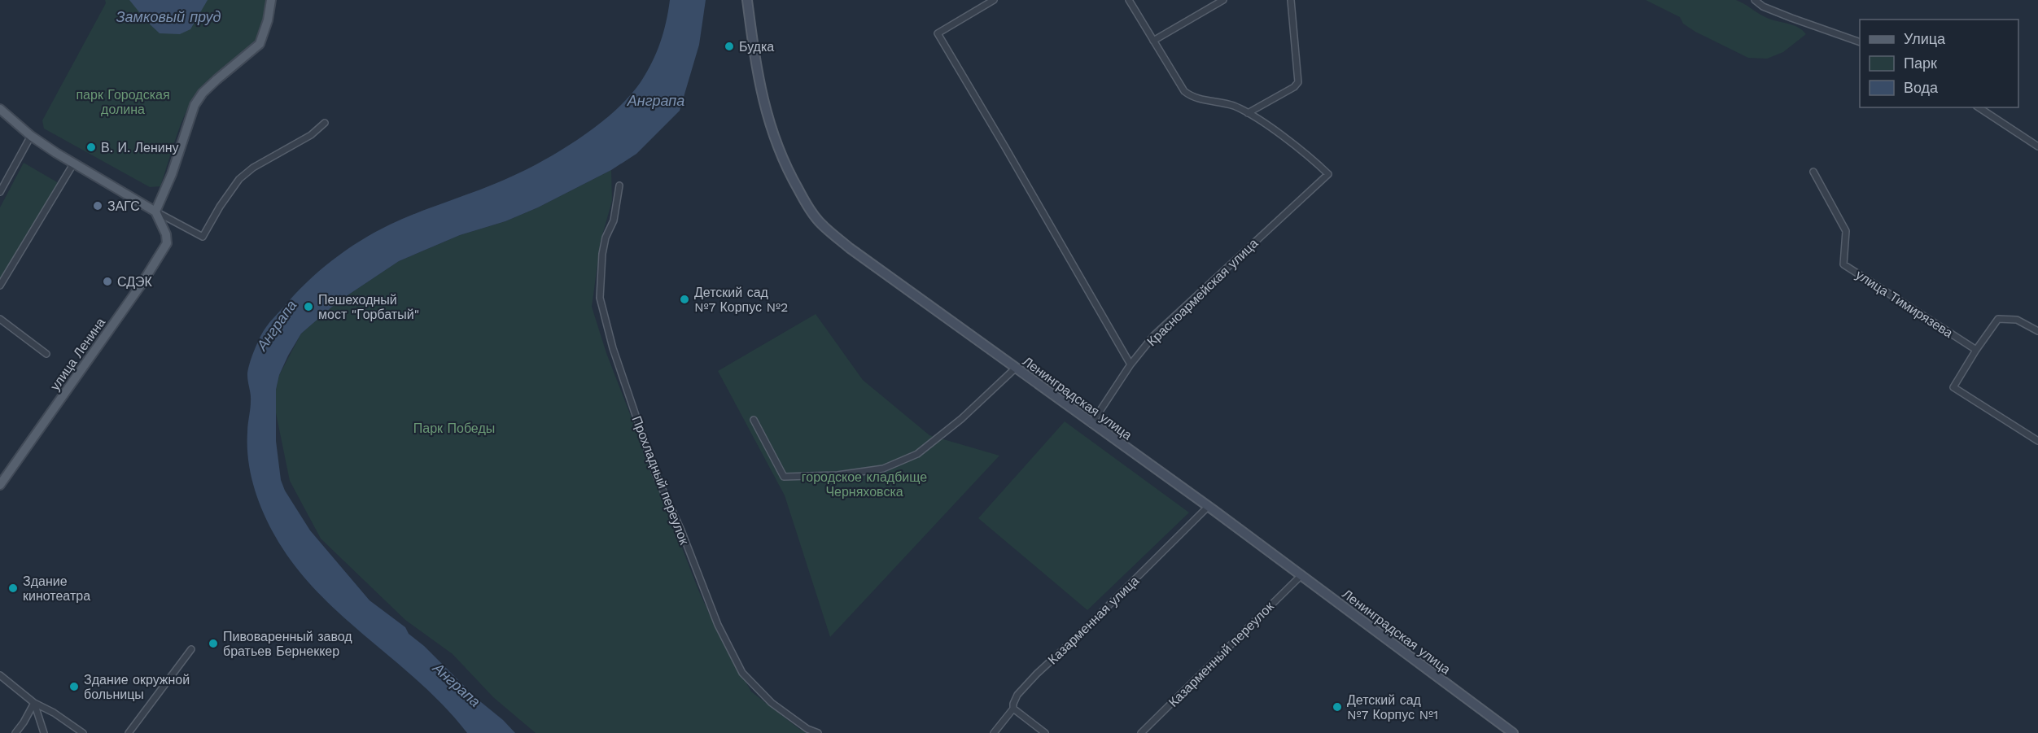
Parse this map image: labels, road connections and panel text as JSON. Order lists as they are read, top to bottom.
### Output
{
  "streets": {
    "main road": ["улица Ленина"],
    "street": [
      "Красноармейская улица",
      "улица Тимирязева",
      "Ленинградская улица",
      "Прохладный переулок",
      "Казарменная улица",
      "Казарменный переулок"
    ]
  },
  "crossings": [
    ["Красноармейская улица", "Ленинградская улица"],
    ["Ленинградская улица", "Казарменная улица"],
    ["Ленинградская улица", "Казарменный переулок"]
  ],
  "water": ["Замковый пруд", "Анграпа"],
  "parks": ["парк Городская долина", "Парк Победы", "городское кладбище Черняховска"],
  "places": [
    "Будка",
    "В. И. Ленину",
    "ЗАГС",
    "СДЭК",
    "Детский сад №7 Корпус №2",
    "Пешеходный мост \"Горбатый\"",
    "Здание кинотеатра",
    "Пивоваренный завод братьев Бернеккер",
    "Здание окружной больницы",
    "Детский сад №7 Корпус №1"
  ],
  "legend": ["Улица", "Парк", "Вода"]
}
